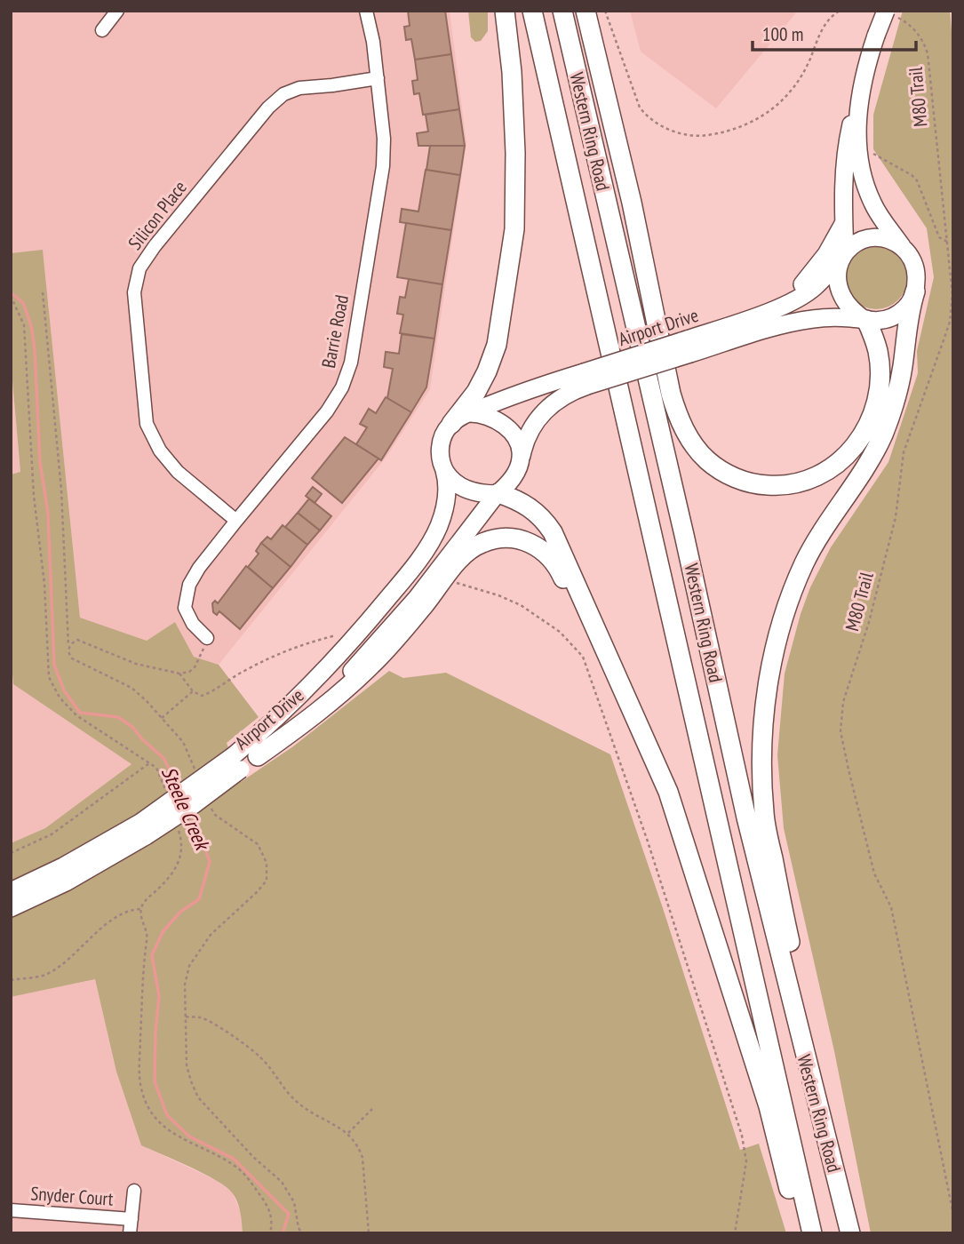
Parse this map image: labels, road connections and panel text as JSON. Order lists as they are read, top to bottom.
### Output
{
  "streets": {
    "highway": ["Western Ring Road"],
    "main road": ["Airport Drive"],
    "street": ["Silicon Place", "Barrie Road", "Snyder Court"],
    "path": ["M80 Trail"]
  },
  "crossings": [
    ["Silicon Place", "Barrie Road"]
  ],
  "water": ["Steele Creek"],
  "scale_bar": "100 m"
}
